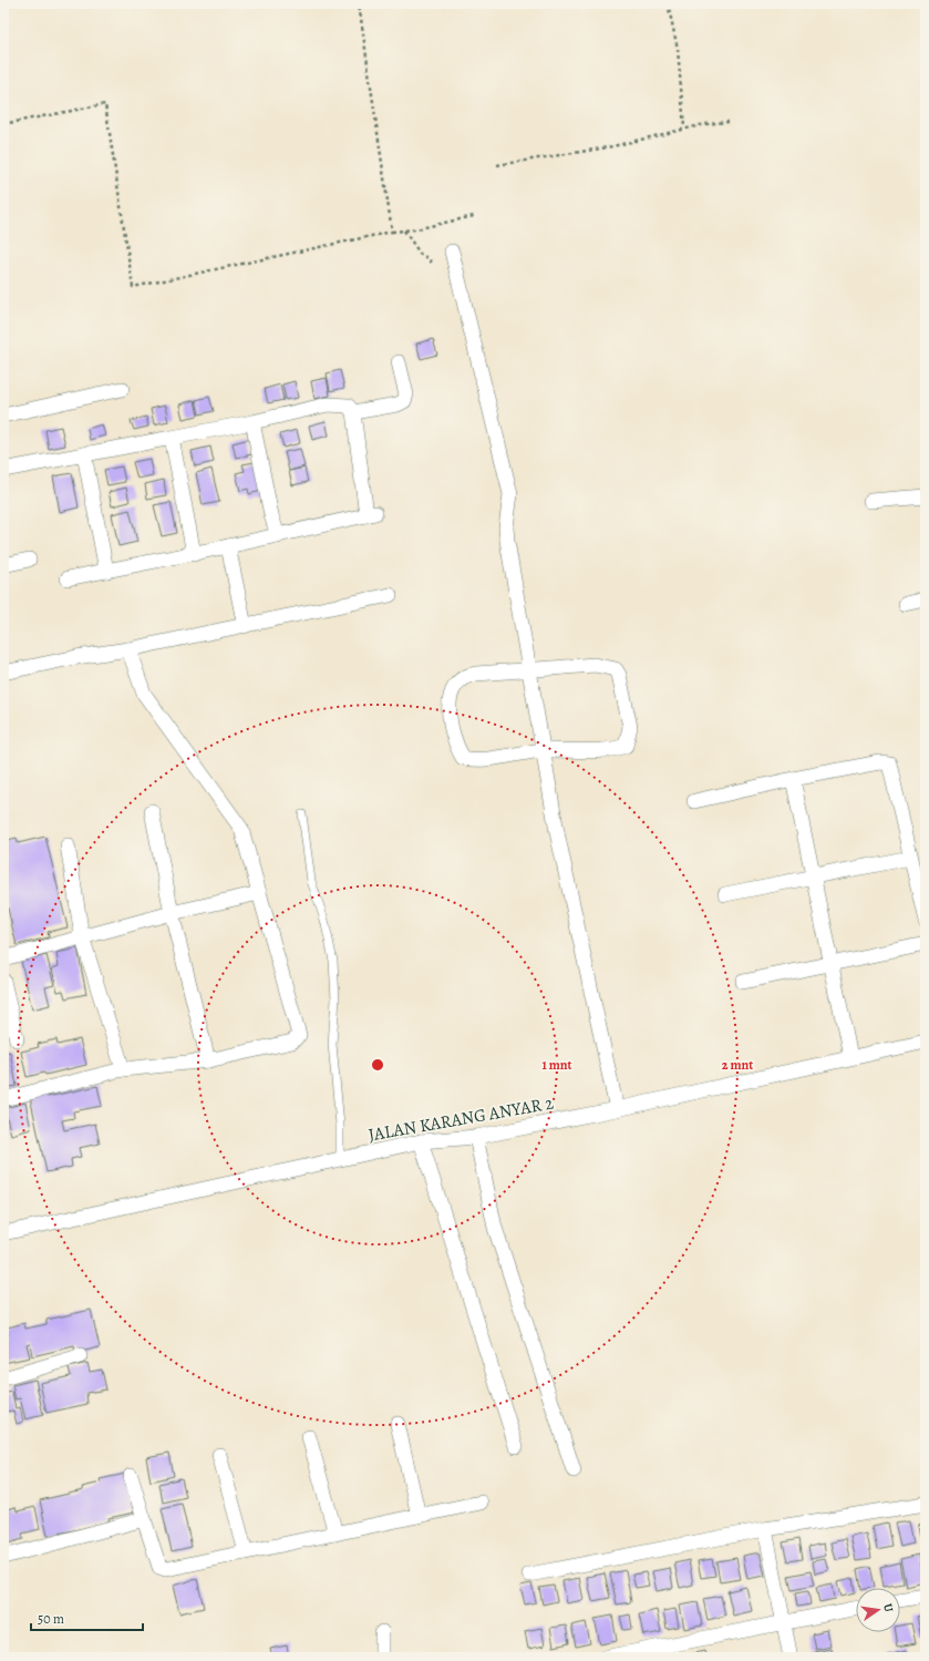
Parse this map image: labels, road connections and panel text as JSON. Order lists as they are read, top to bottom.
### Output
{
  "streets": {
    "street": ["JALAN KARANG ANYAR 2"]
  },
  "scale_bar": "50 m",
  "north": "right",
  "rings": ["1 mnt", "2 mnt"]
}
